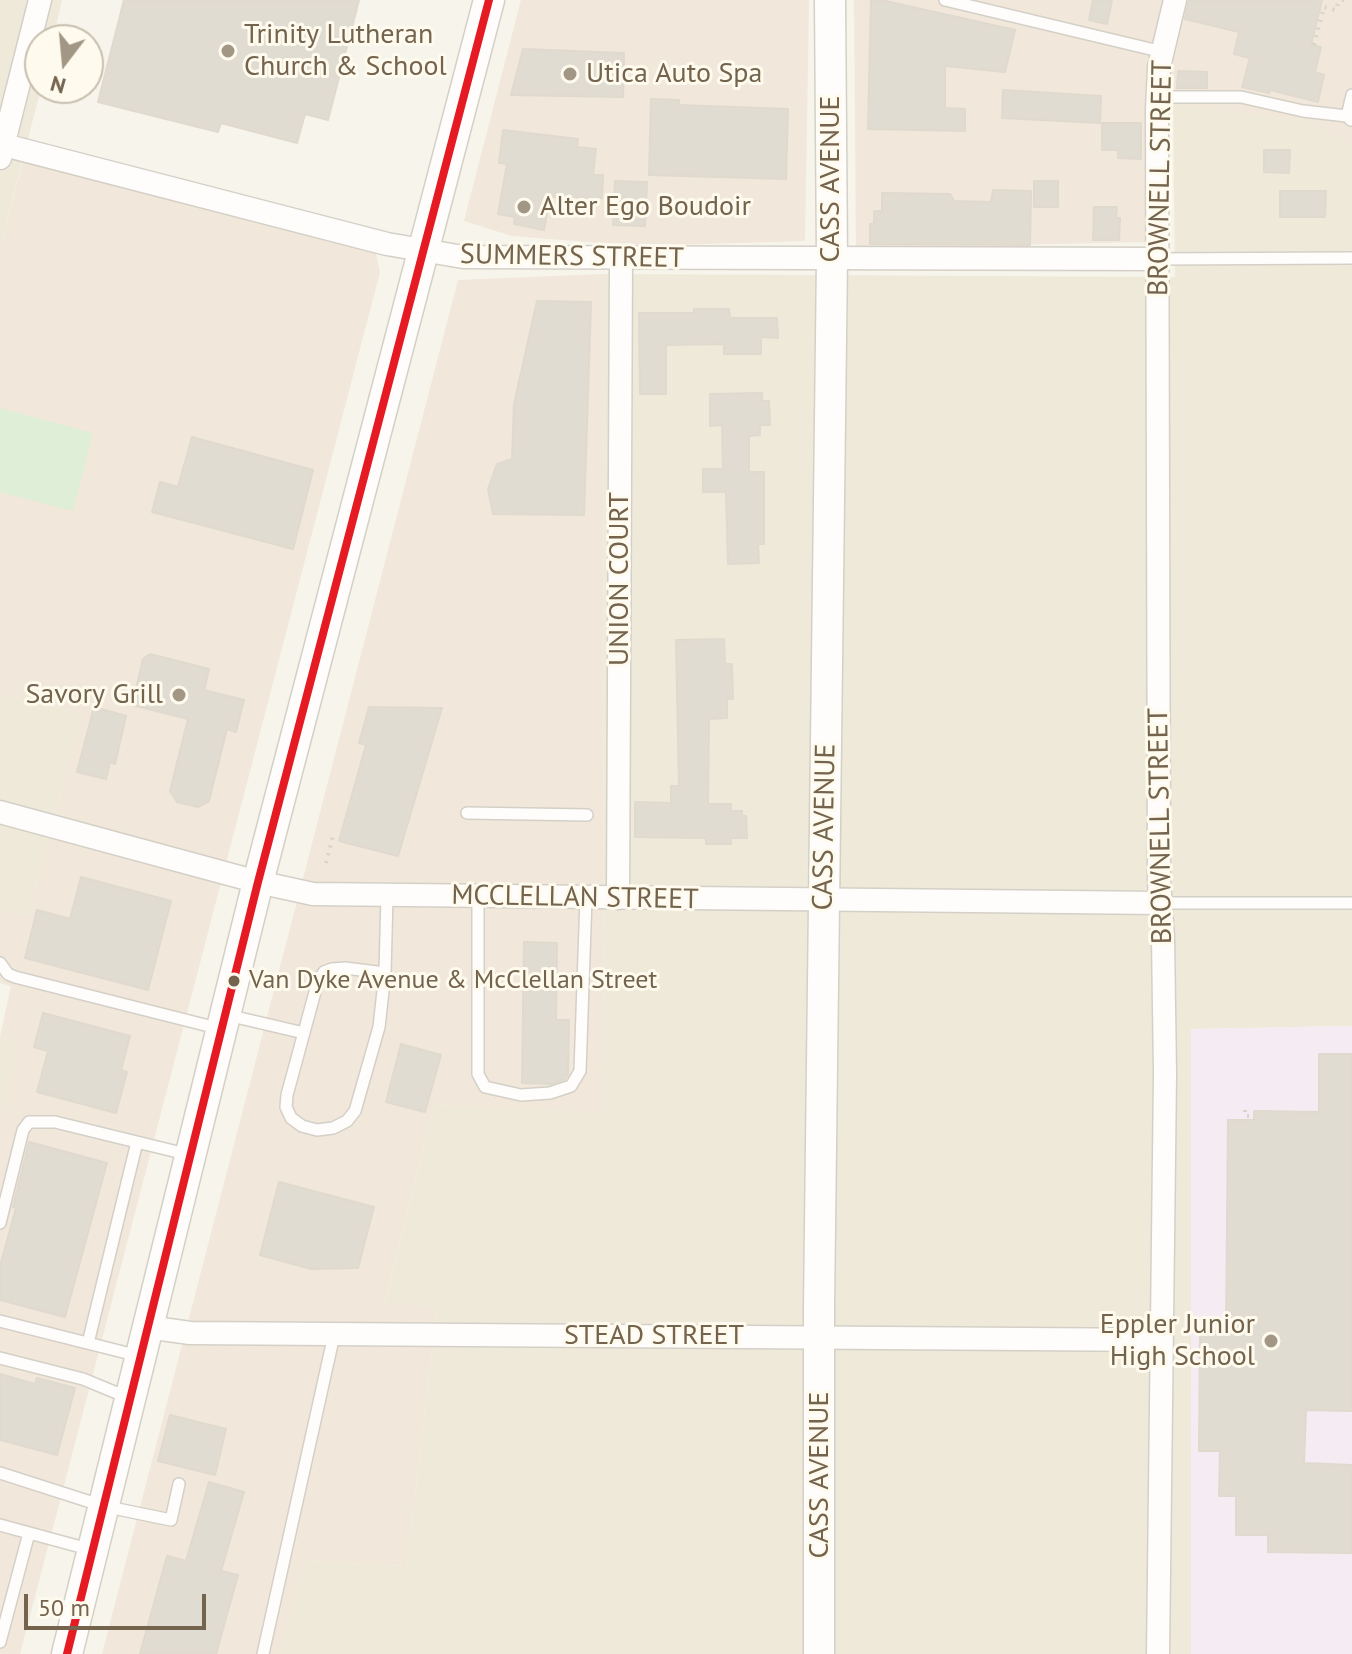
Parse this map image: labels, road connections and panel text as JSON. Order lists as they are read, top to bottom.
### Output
{
  "streets": {
    "main road": ["CASS AVENUE"],
    "street": [
      "BROWNELL STREET",
      "SUMMERS STREET",
      "UNION COURT",
      "MCCLELLAN STREET",
      "STEAD STREET"
    ]
  },
  "crossings": [
    ["BROWNELL STREET", "SUMMERS STREET"],
    ["BROWNELL STREET", "MCCLELLAN STREET"],
    ["BROWNELL STREET", "STEAD STREET"],
    ["CASS AVENUE", "SUMMERS STREET"],
    ["CASS AVENUE", "MCCLELLAN STREET"],
    ["CASS AVENUE", "STEAD STREET"],
    ["SUMMERS STREET", "UNION COURT"],
    ["UNION COURT", "MCCLELLAN STREET"]
  ],
  "places": [
    "Trinity Lutheran Church & School",
    "Utica Auto Spa",
    "Alter Ego Boudoir",
    "Savory Grill",
    "Van Dyke Avenue & McClellan Street",
    "Eppler Junior High School"
  ],
  "scale_bar": "50 m",
  "north": "bottom"
}
